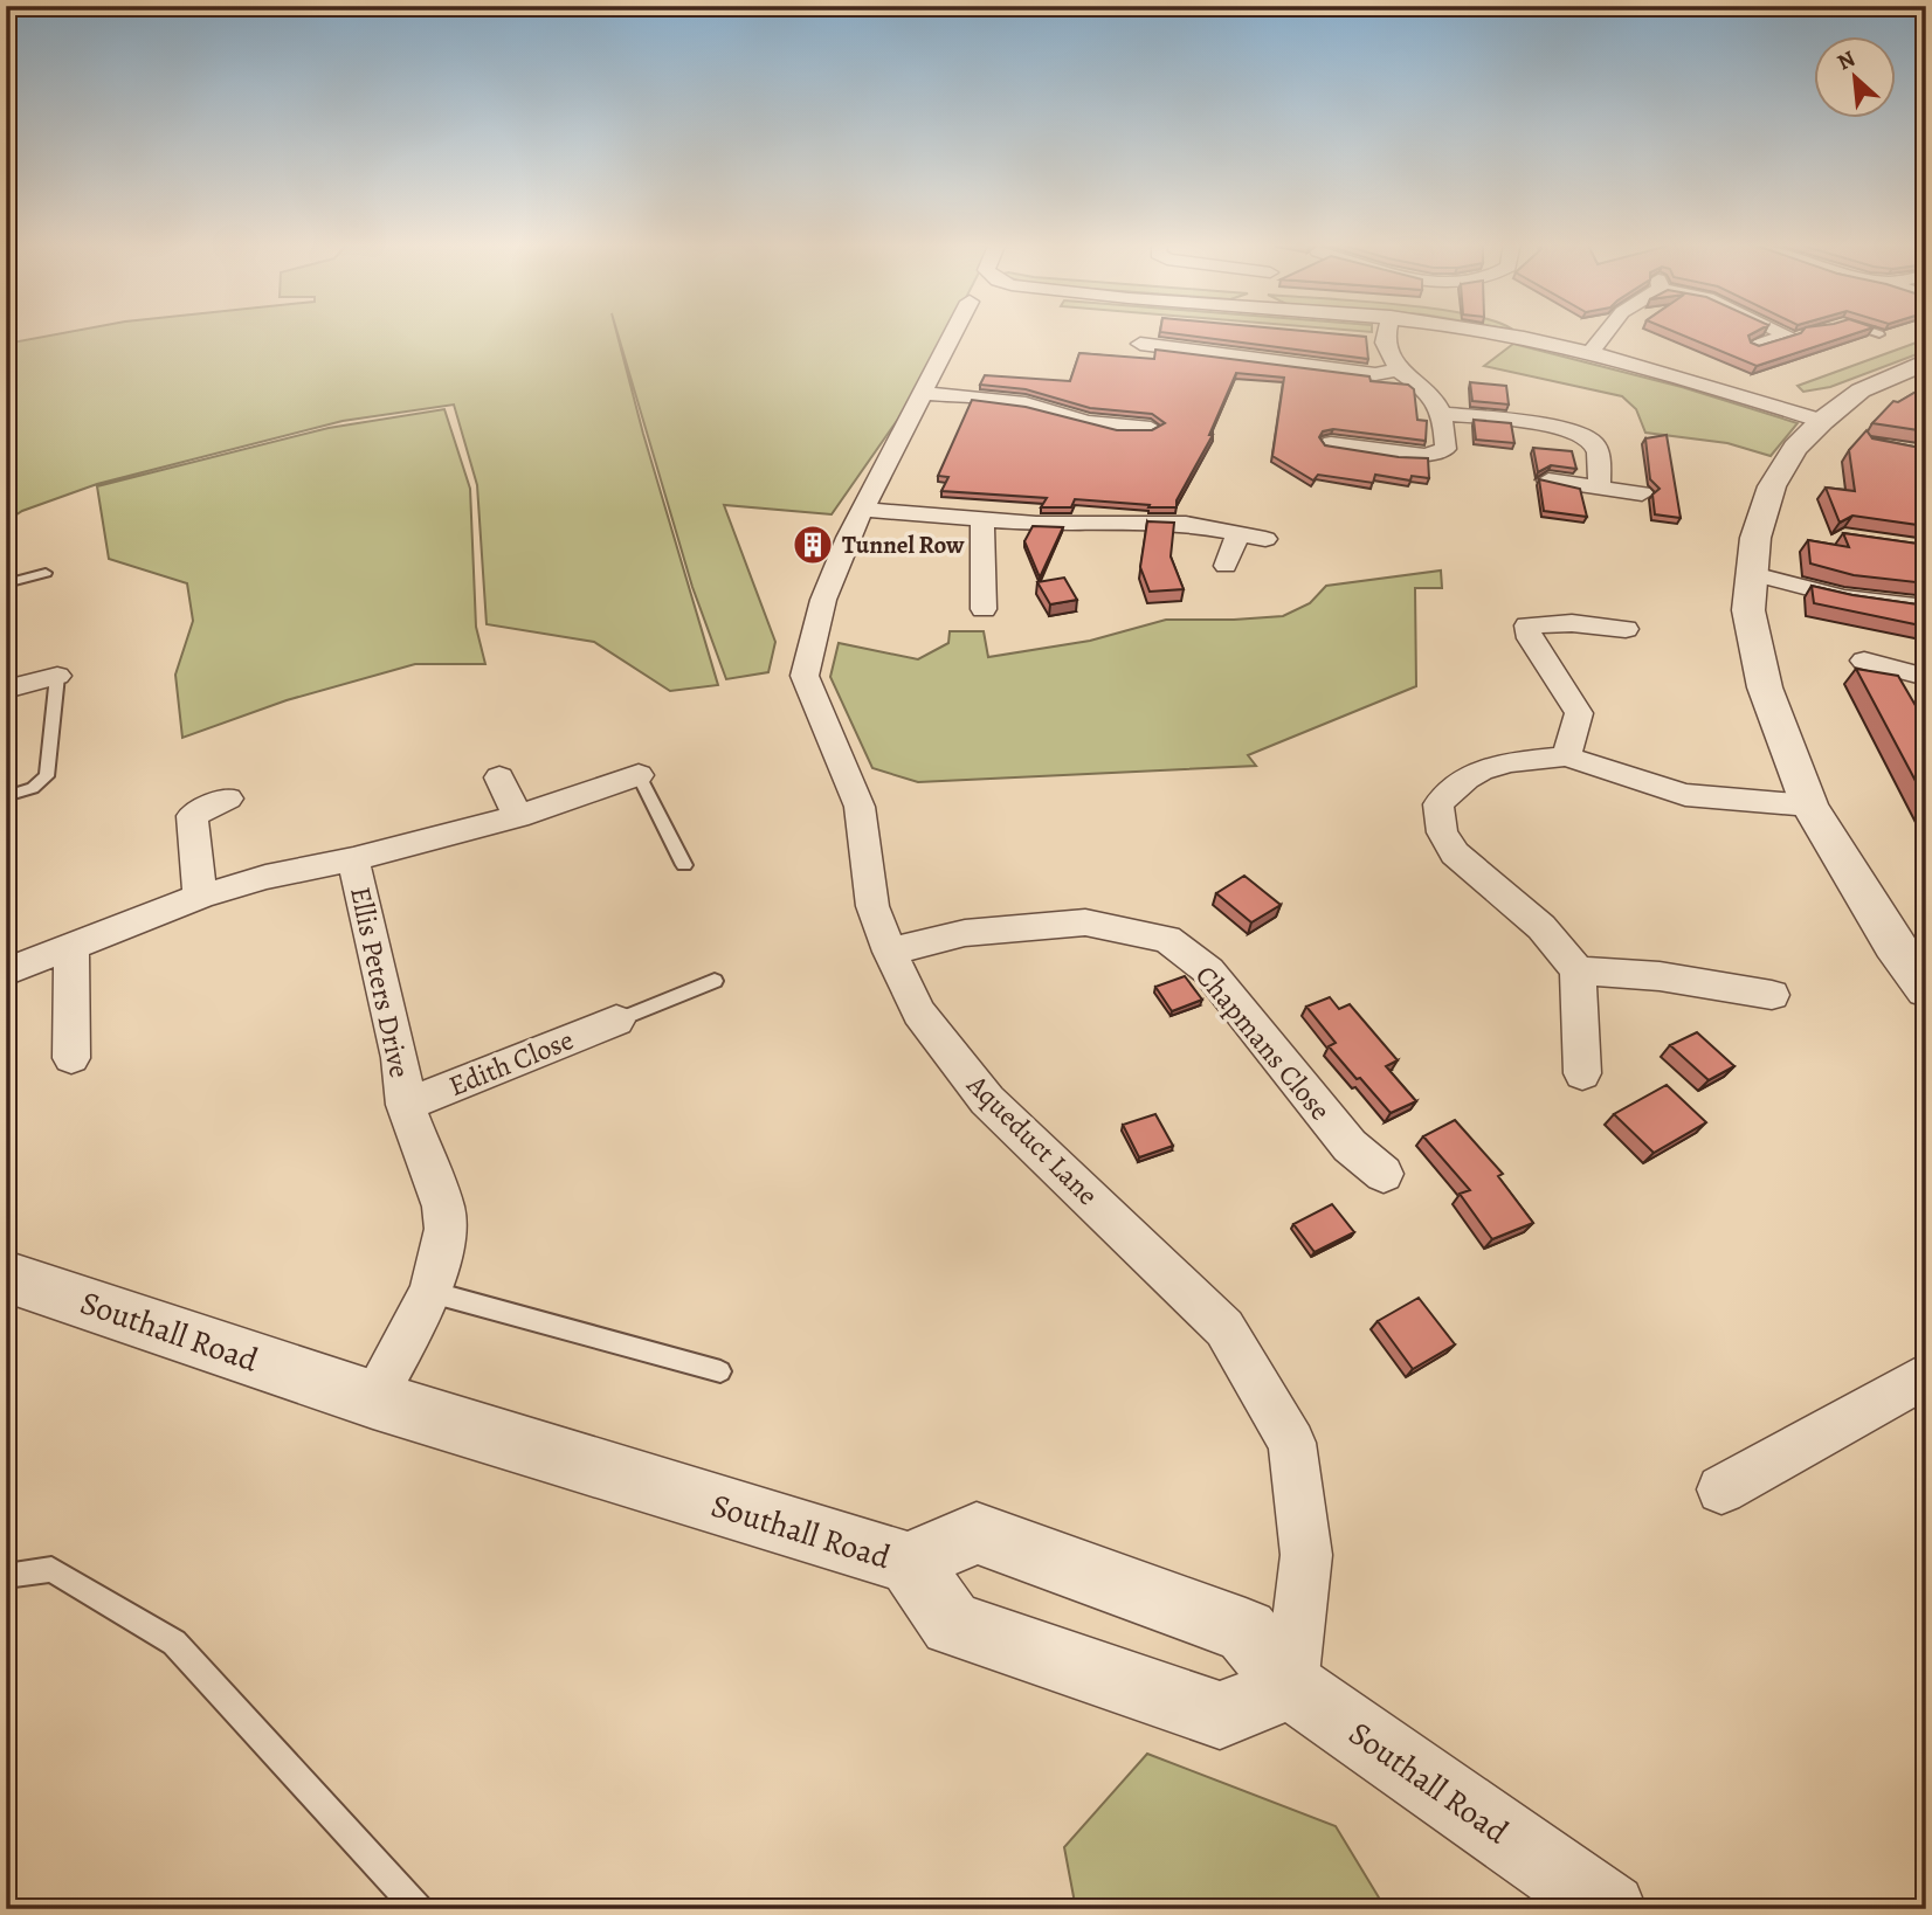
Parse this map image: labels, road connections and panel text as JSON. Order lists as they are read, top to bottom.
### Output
{
  "streets": {
    "street": [
      "Ellis Peters Drive",
      "Chapmans Close",
      "Edith Close",
      "Aqueduct Lane",
      "Southall Road"
    ]
  },
  "crossings": [
    ["Ellis Peters Drive", "Edith Close"],
    ["Ellis Peters Drive", "Southall Road"],
    ["Chapmans Close", "Aqueduct Lane"],
    ["Aqueduct Lane", "Southall Road"]
  ],
  "places": {
    "building": ["Tunnel Row"]
  },
  "north": "top left"
}
